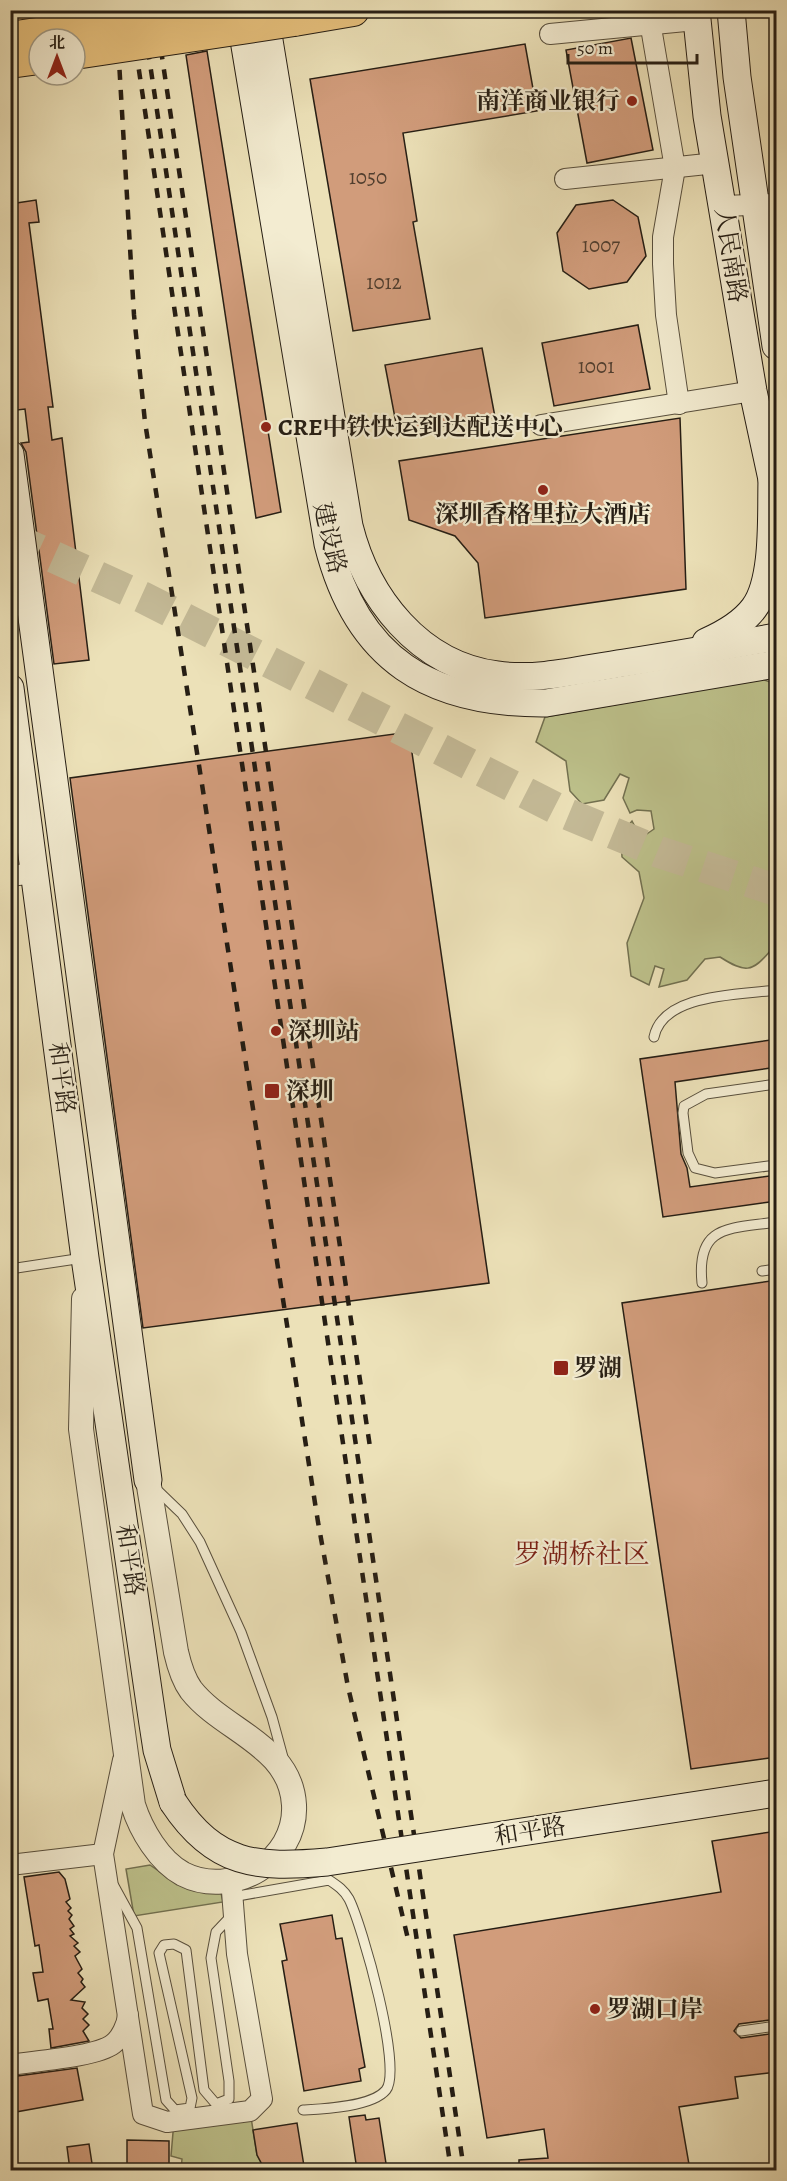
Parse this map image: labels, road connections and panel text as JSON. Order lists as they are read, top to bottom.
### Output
{
  "streets": {
    "main road": ["人民南路", "建设路", "和平路"]
  },
  "crossings": [
    ["人民南路", "建设路"]
  ],
  "districts": ["罗湖桥社区"],
  "places": {
    "other": [
      "南洋商业银行",
      "CRE中铁快运到达配送中心",
      "深圳香格里拉大酒店",
      "深圳站",
      "罗湖口岸"
    ],
    "transit": ["深圳", "罗湖"]
  },
  "house_numbers": [
    "1050",
    "1007",
    "1012",
    "1001"
  ],
  "scale_bar": "50 m",
  "north": "top"
}
